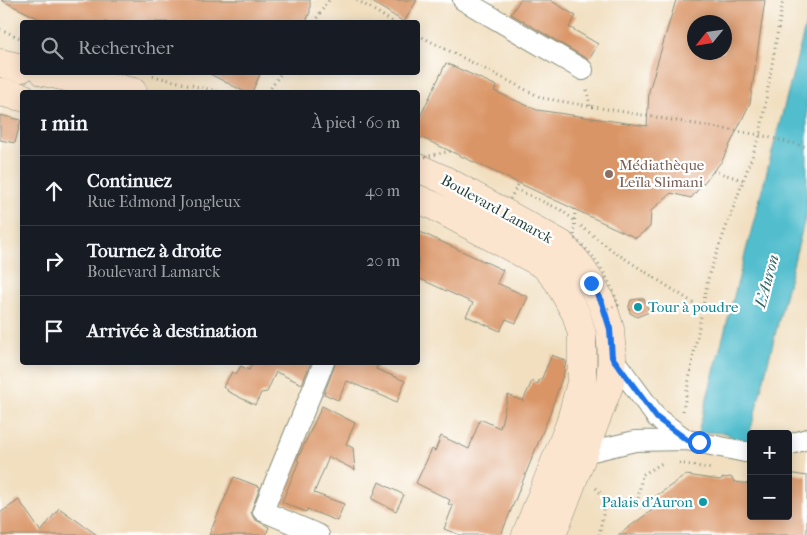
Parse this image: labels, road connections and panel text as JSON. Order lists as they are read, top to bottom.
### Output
{
  "streets": {
    "main road": ["Boulevard Lamarck"]
  },
  "water": ["L'Auron"],
  "places": ["Médiathèque Leïla Slimani", "Tour à poudre", "Palais d'Auron"],
  "north": "bottom left",
  "page": {
    "search": "Rechercher",
    "heading": ["1 min", "À pied · 60 m"],
    "list": [
      ["Continuez", "Rue Edmond Jongleux", "40 m"],
      ["Tournez à droite", "Boulevard Lamarck", "20 m"],
      "Arrivée à destination"
    ],
    "map_buttons": ["+", "−"]
  }
}
